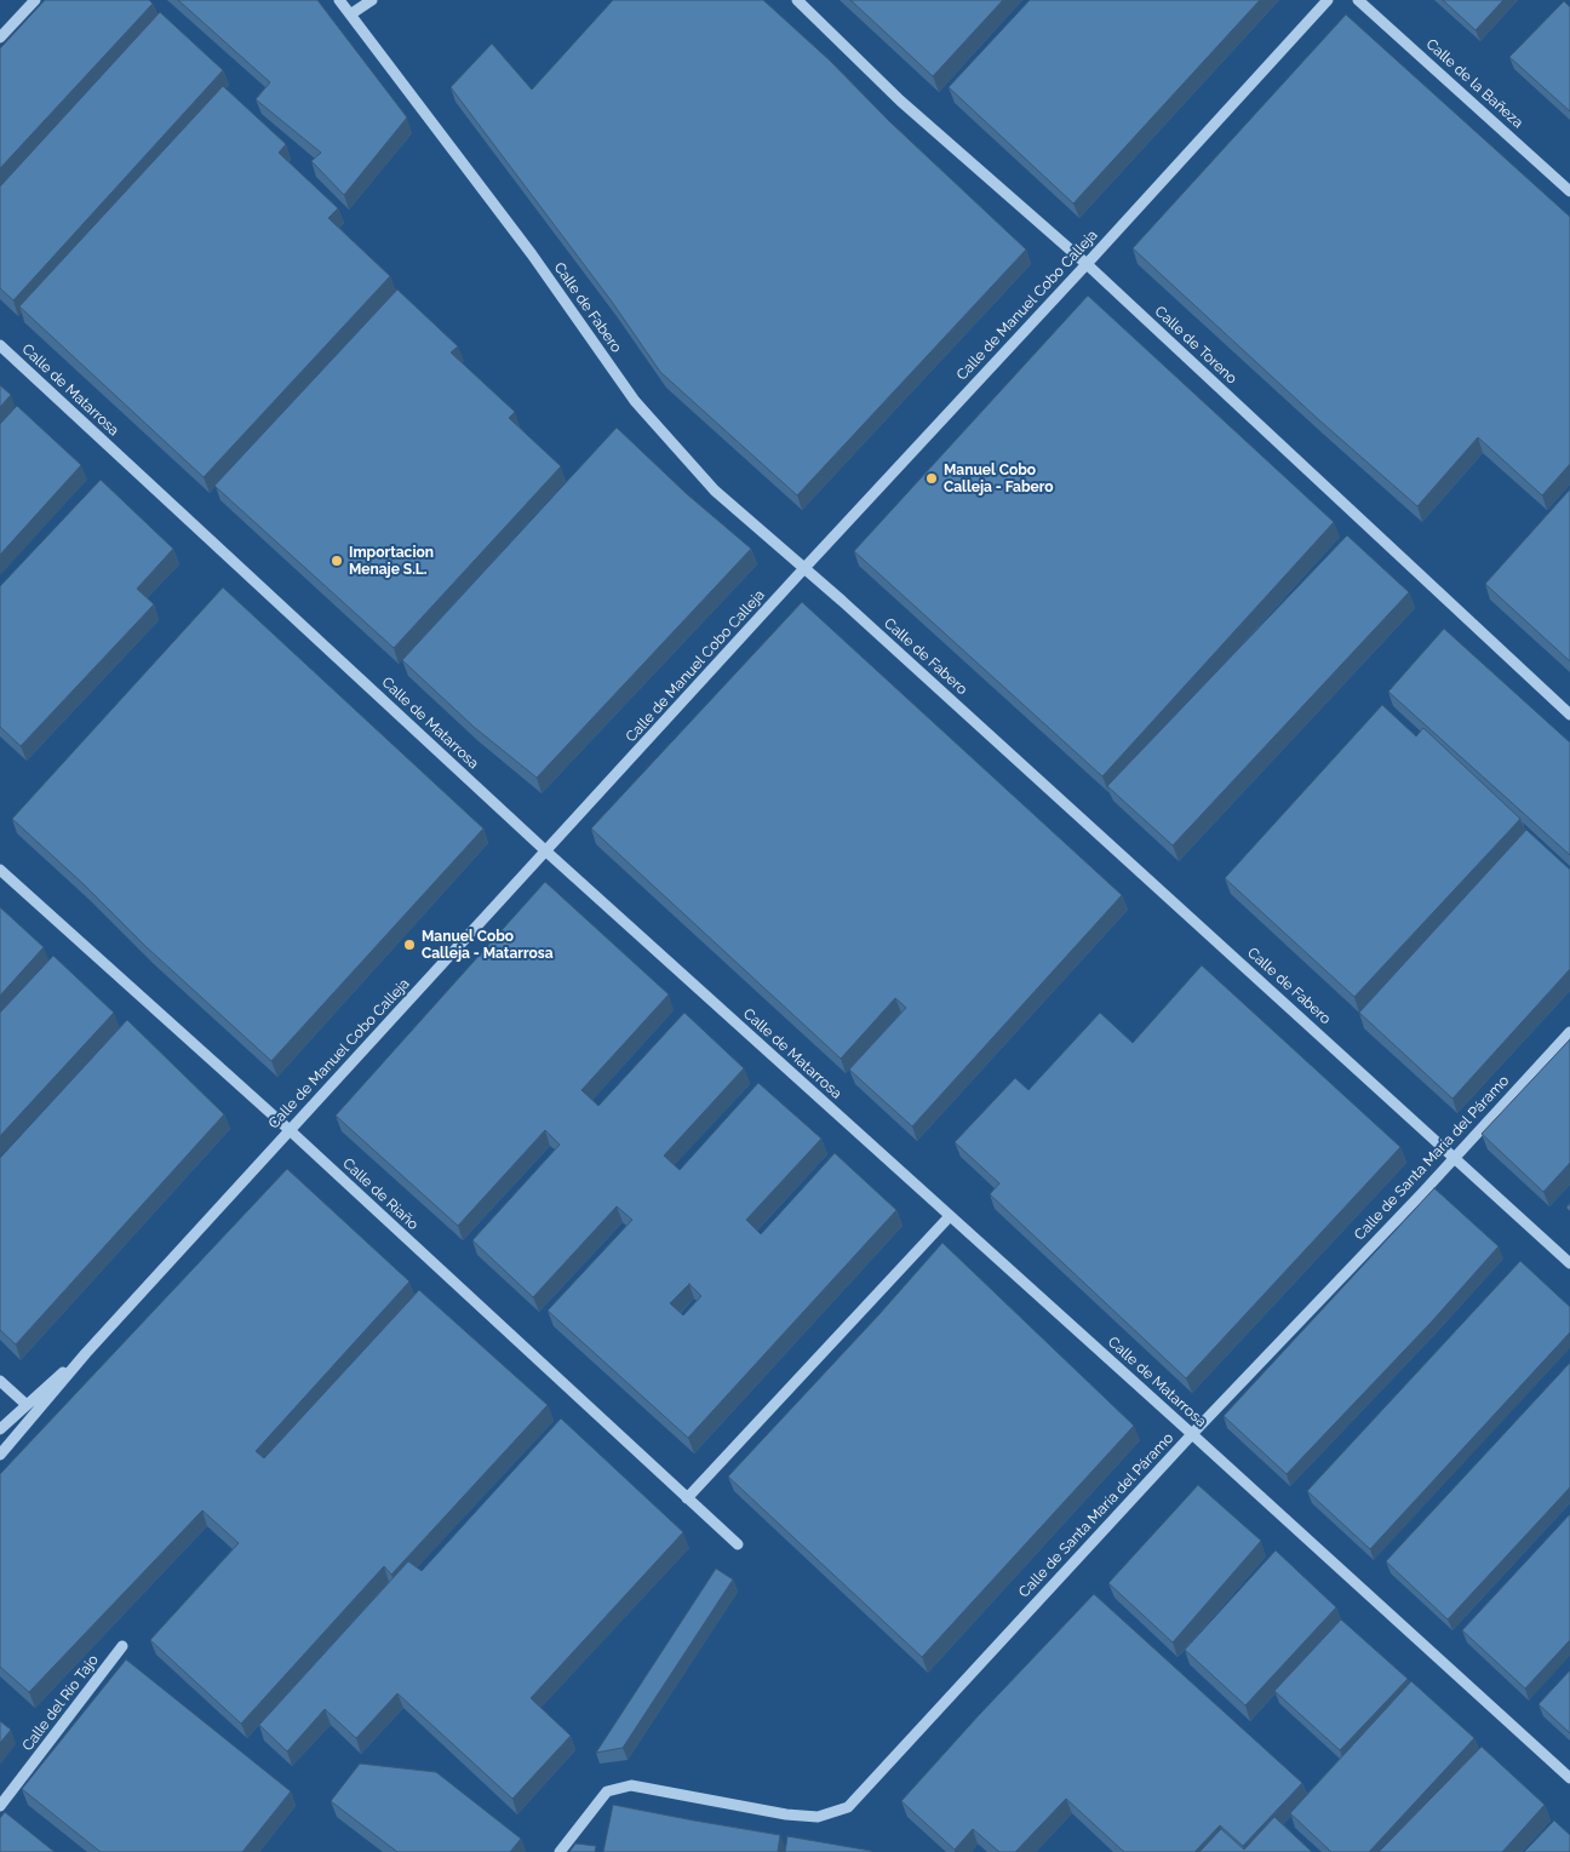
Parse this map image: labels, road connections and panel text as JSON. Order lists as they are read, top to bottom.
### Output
{
  "streets": {
    "street": [
      "Calle de la Bañeza",
      "Calle de Manuel Cobo Calleja",
      "Calle de Fabero",
      "Calle de Toreno",
      "Calle de Matarrosa",
      "Calle de Santa María del Páramo",
      "Calle de Riaño",
      "Calle del Río Tajo"
    ]
  },
  "crossings": [
    ["Calle de Manuel Cobo Calleja", "Calle de Fabero"],
    ["Calle de Manuel Cobo Calleja", "Calle de Toreno"],
    ["Calle de Manuel Cobo Calleja", "Calle de Matarrosa"],
    ["Calle de Manuel Cobo Calleja", "Calle de Riaño"],
    ["Calle de Fabero", "Calle de Santa María del Páramo"],
    ["Calle de Matarrosa", "Calle de Santa María del Páramo"]
  ],
  "places": ["Manuel Cobo Calleja - Fabero", "Importacion Menaje S.L.", "Manuel Cobo Calleja - Matarrosa"]
}
